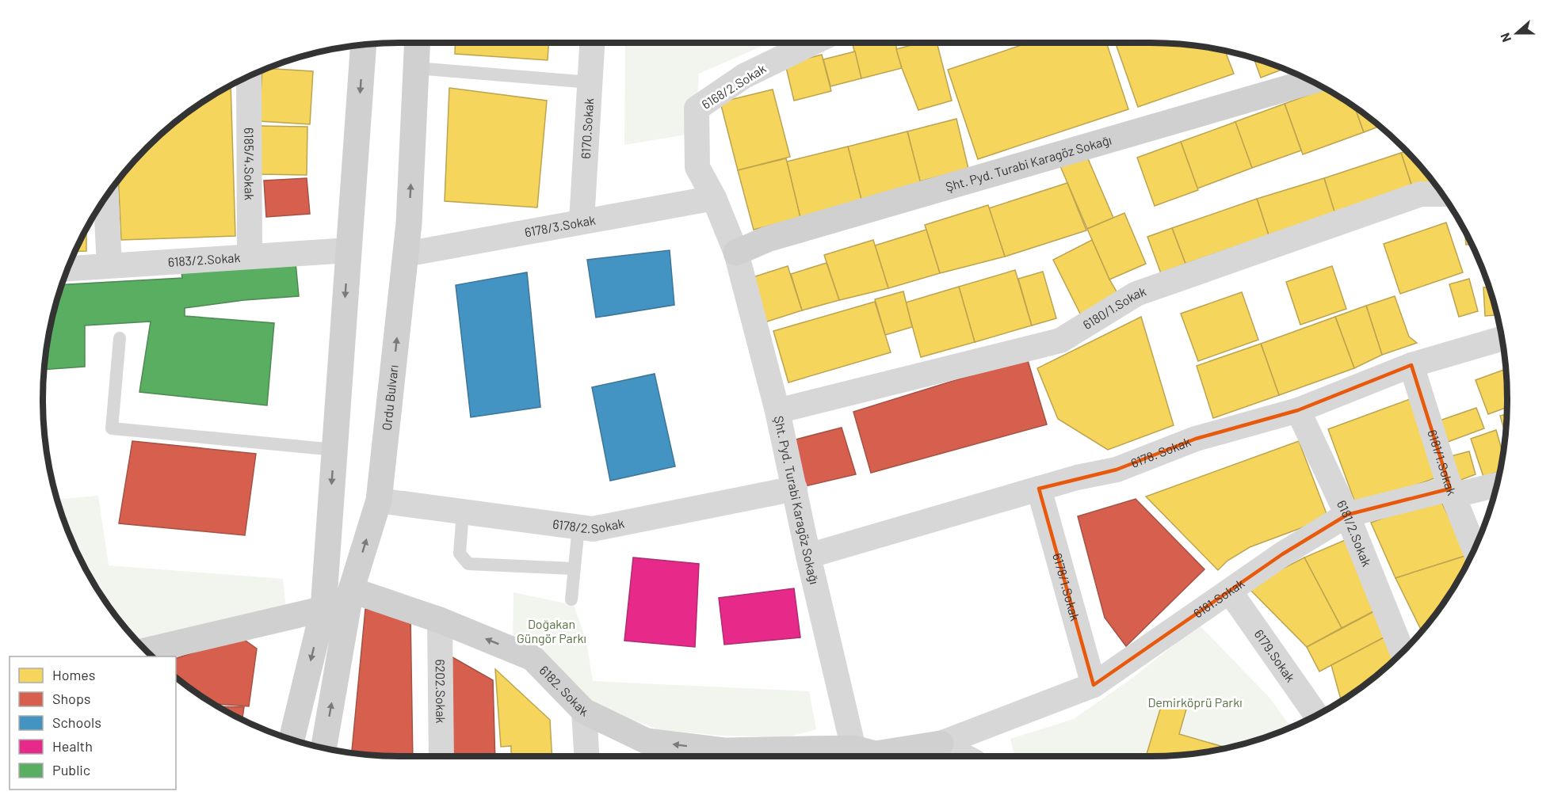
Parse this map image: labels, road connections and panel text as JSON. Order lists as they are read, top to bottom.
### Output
{
  "streets": {
    "street": [
      "6168/2.Sokak",
      "6170.Sokak",
      "6185/4.Sokak",
      "Şht. Pyd. Turabi Karagöz Sokağı",
      "6178/3.Sokak",
      "6183/2.Sokak",
      "6180/1.Sokak",
      "Ordu Bulvarı",
      "6178. Sokak",
      "6181/1.Sokak",
      "6178/2.Sokak",
      "6181/2.Sokak",
      "6178/1.Sokak",
      "6181.Sokak",
      "6179.Sokak",
      "6182. Sokak",
      "6202.Sokak"
    ]
  },
  "crossings": [
    ["6168/2.Sokak", "Şht. Pyd. Turabi Karagöz Sokağı"],
    ["6168/2.Sokak", "6178/3.Sokak"],
    ["6170.Sokak", "6178/3.Sokak"],
    ["6185/4.Sokak", "6183/2.Sokak"],
    ["Şht. Pyd. Turabi Karagöz Sokağı", "6178/3.Sokak"],
    ["Şht. Pyd. Turabi Karagöz Sokağı", "6180/1.Sokak"],
    ["Şht. Pyd. Turabi Karagöz Sokağı", "6178. Sokak"],
    ["Şht. Pyd. Turabi Karagöz Sokağı", "6178/2.Sokak"],
    ["Şht. Pyd. Turabi Karagöz Sokağı", "6182. Sokak"],
    ["6178/3.Sokak", "Ordu Bulvarı"],
    ["Ordu Bulvarı", "6178/2.Sokak"],
    ["Ordu Bulvarı", "6182. Sokak"],
    ["6178. Sokak", "6181/1.Sokak"],
    ["6178. Sokak", "6181/2.Sokak"],
    ["6178. Sokak", "6178/1.Sokak"],
    ["6181/1.Sokak", "6181.Sokak"],
    ["6181/2.Sokak", "6181.Sokak"],
    ["6178/1.Sokak", "6181.Sokak"],
    ["6181.Sokak", "6179.Sokak"],
    ["6181.Sokak", "6182. Sokak"],
    ["6182. Sokak", "6202.Sokak"]
  ],
  "one_way": ["6182. Sokak"],
  "parks": ["Doğakan Güngör Parkı", "Demirköprü Parkı"],
  "legend": [
    "Homes",
    "Shops",
    "Schools",
    "Health",
    "Public"
  ],
  "north": "left"
}
